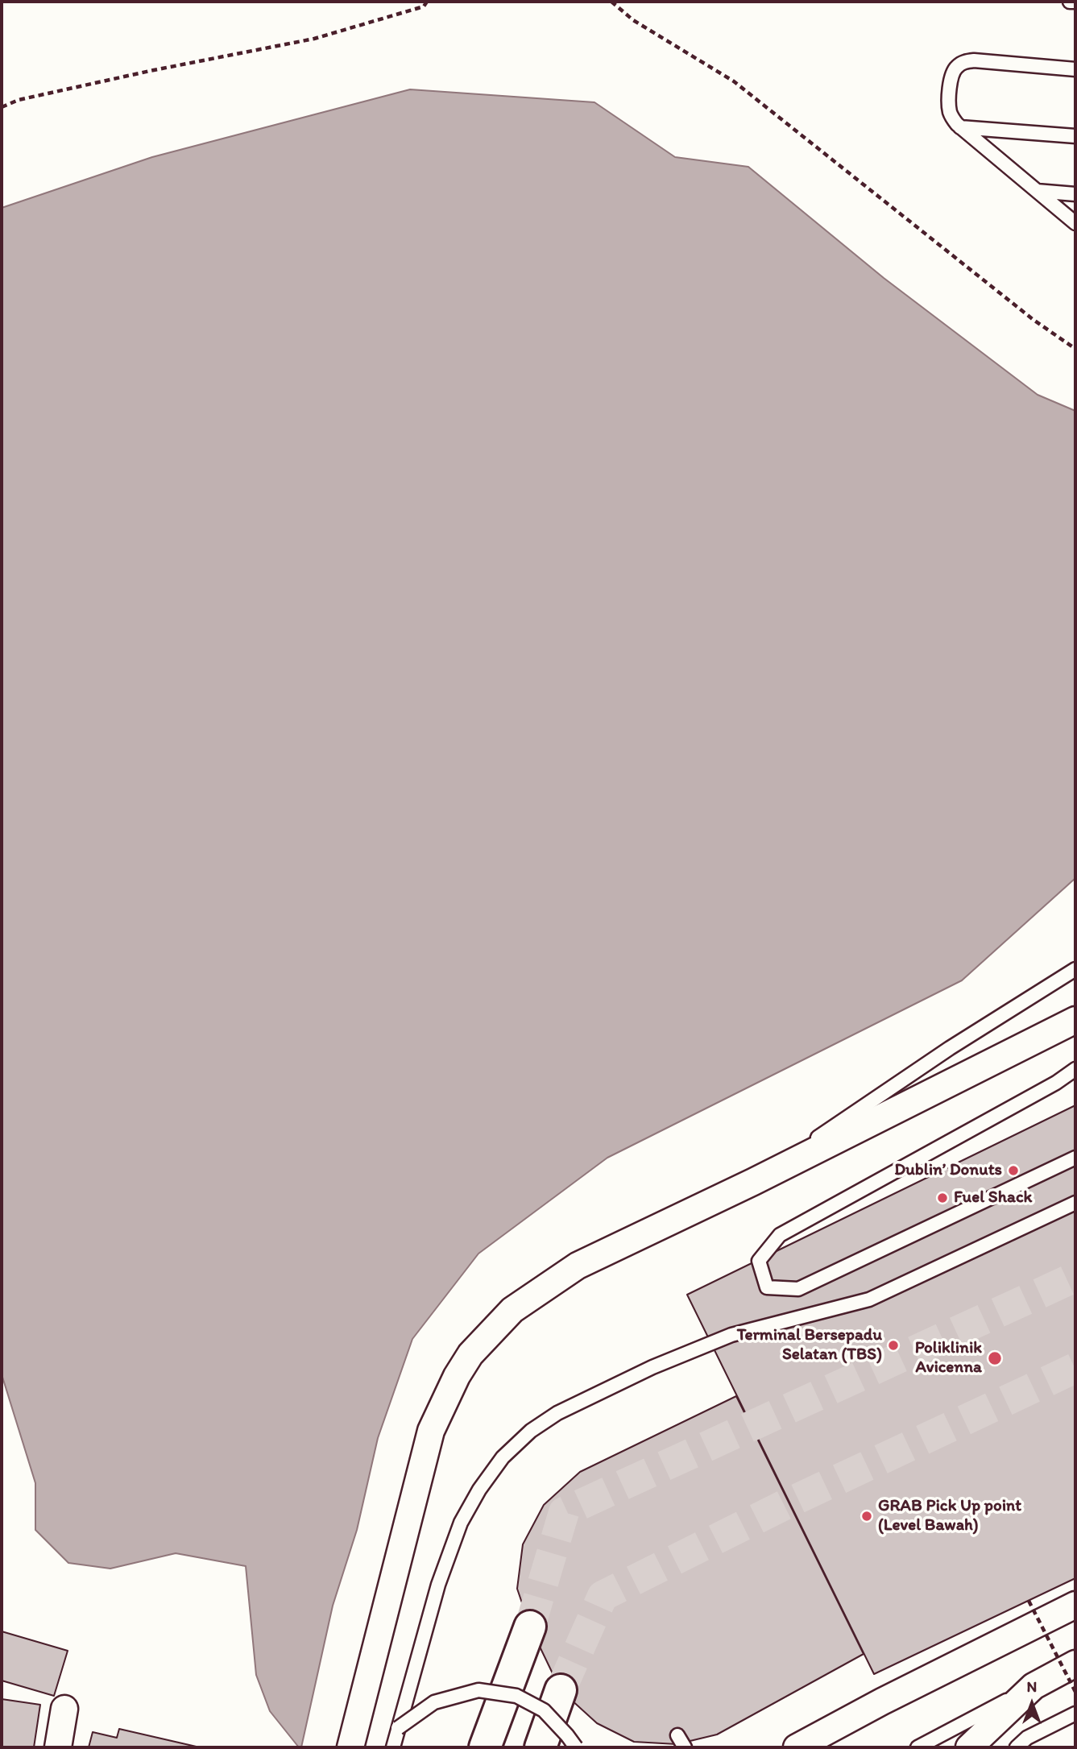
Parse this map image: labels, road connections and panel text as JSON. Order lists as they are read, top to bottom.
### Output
{
  "places": [
    "Dublin’ Donuts",
    "Fuel Shack",
    "Terminal Bersepadu Selatan (TBS)",
    "Poliklinik Avicenna",
    "GRAB Pick Up point (Level Bawah)"
  ],
  "north": "top"
}
